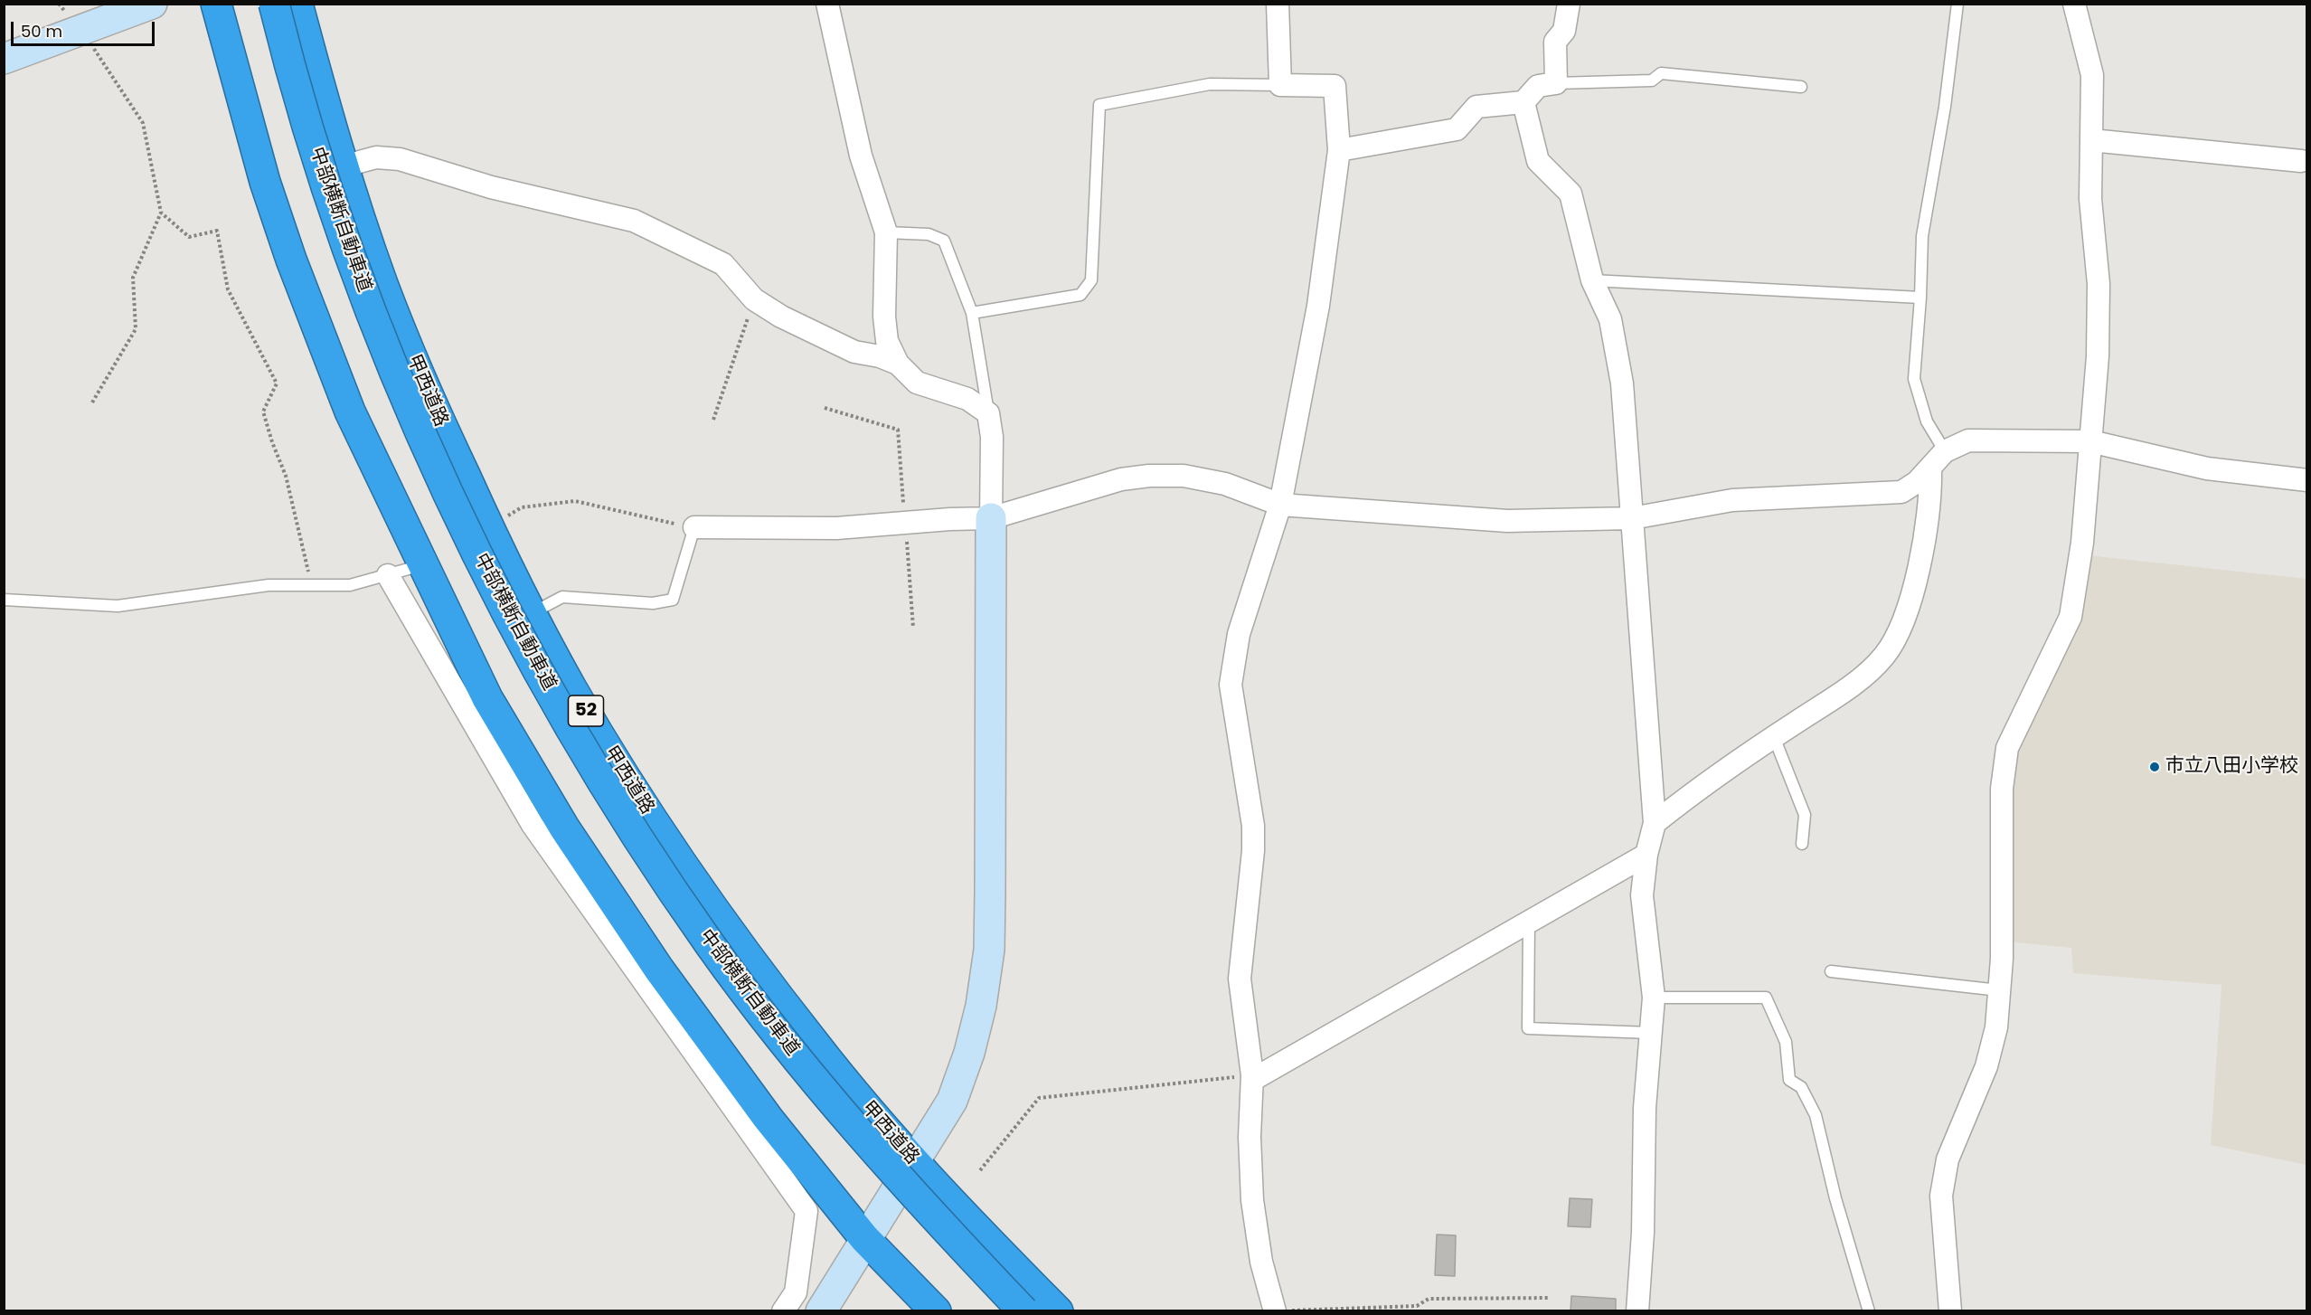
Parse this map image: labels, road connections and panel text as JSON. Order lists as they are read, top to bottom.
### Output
{
  "streets": {
    "highway": ["中部横断自動車道", "甲西道路", "52"]
  },
  "places": ["市立八田小学校"],
  "scale_bar": "50 m"
}
